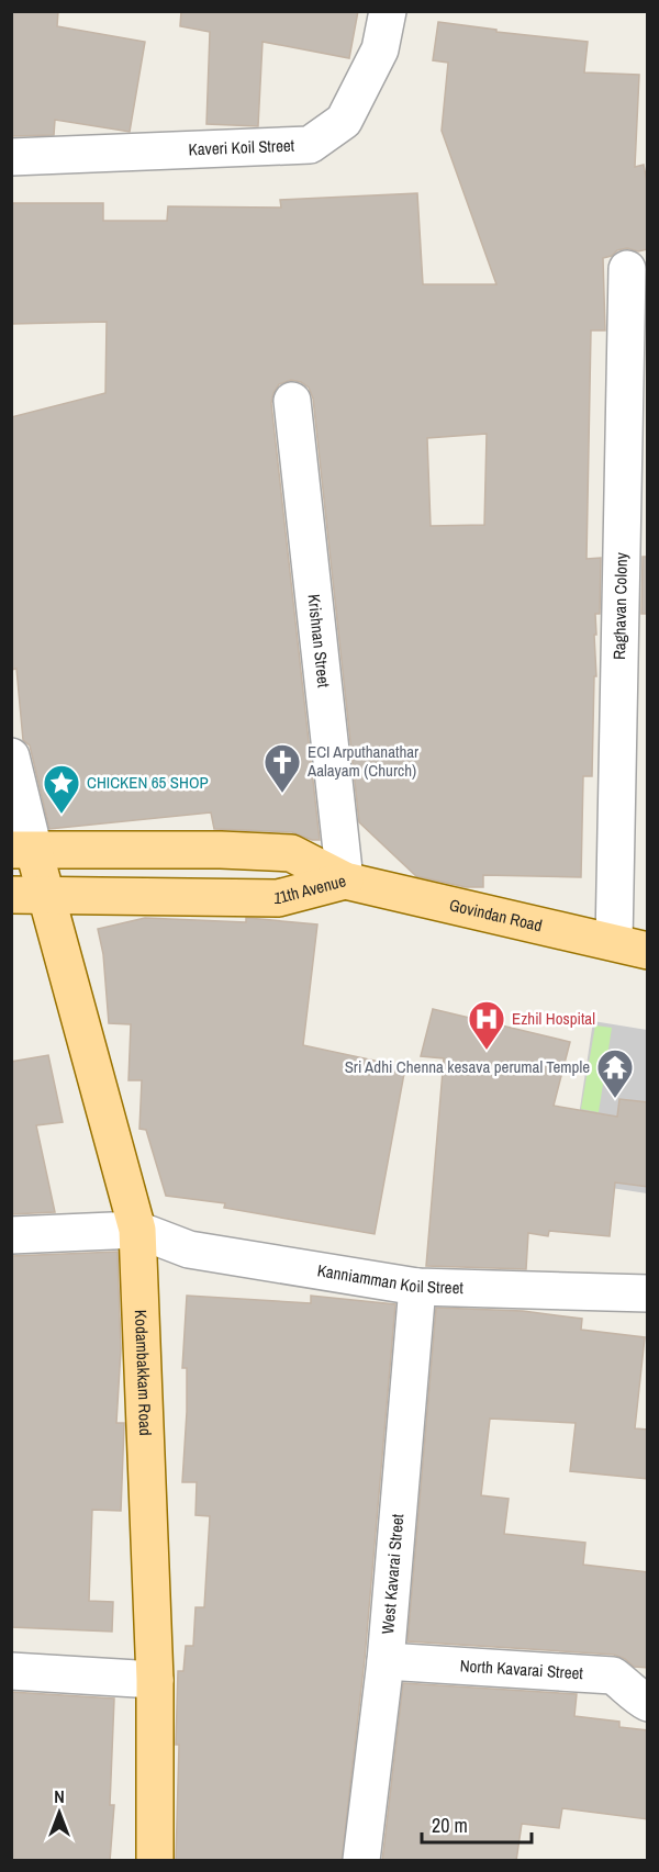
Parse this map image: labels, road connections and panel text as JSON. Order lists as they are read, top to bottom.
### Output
{
  "streets": {
    "main road": ["11th Avenue", "Govindan Road", "Kodambakkam Road"],
    "street": [
      "Kaveri Koil Street",
      "Raghavan Colony",
      "Krishnan Street",
      "Kanniamman Koil Street",
      "West Kavarai Street",
      "North Kavarai Street"
    ]
  },
  "crossings": [
    ["Raghavan Colony", "Govindan Road"],
    ["Krishnan Street", "11th Avenue"],
    ["Krishnan Street", "Govindan Road"],
    ["11th Avenue", "Govindan Road"],
    ["11th Avenue", "Kodambakkam Road"],
    ["Kanniamman Koil Street", "Kodambakkam Road"],
    ["Kanniamman Koil Street", "West Kavarai Street"],
    ["West Kavarai Street", "North Kavarai Street"]
  ],
  "places": {
    "church": ["ECI Arputhanathar Aalayam (Church)"],
    "place": ["CHICKEN 65 SHOP"],
    "hospital": ["Ezhil Hospital"],
    "temple": ["Sri Adhi Chenna kesava perumal Temple"]
  },
  "scale_bar": "20 m",
  "north": "top"
}
